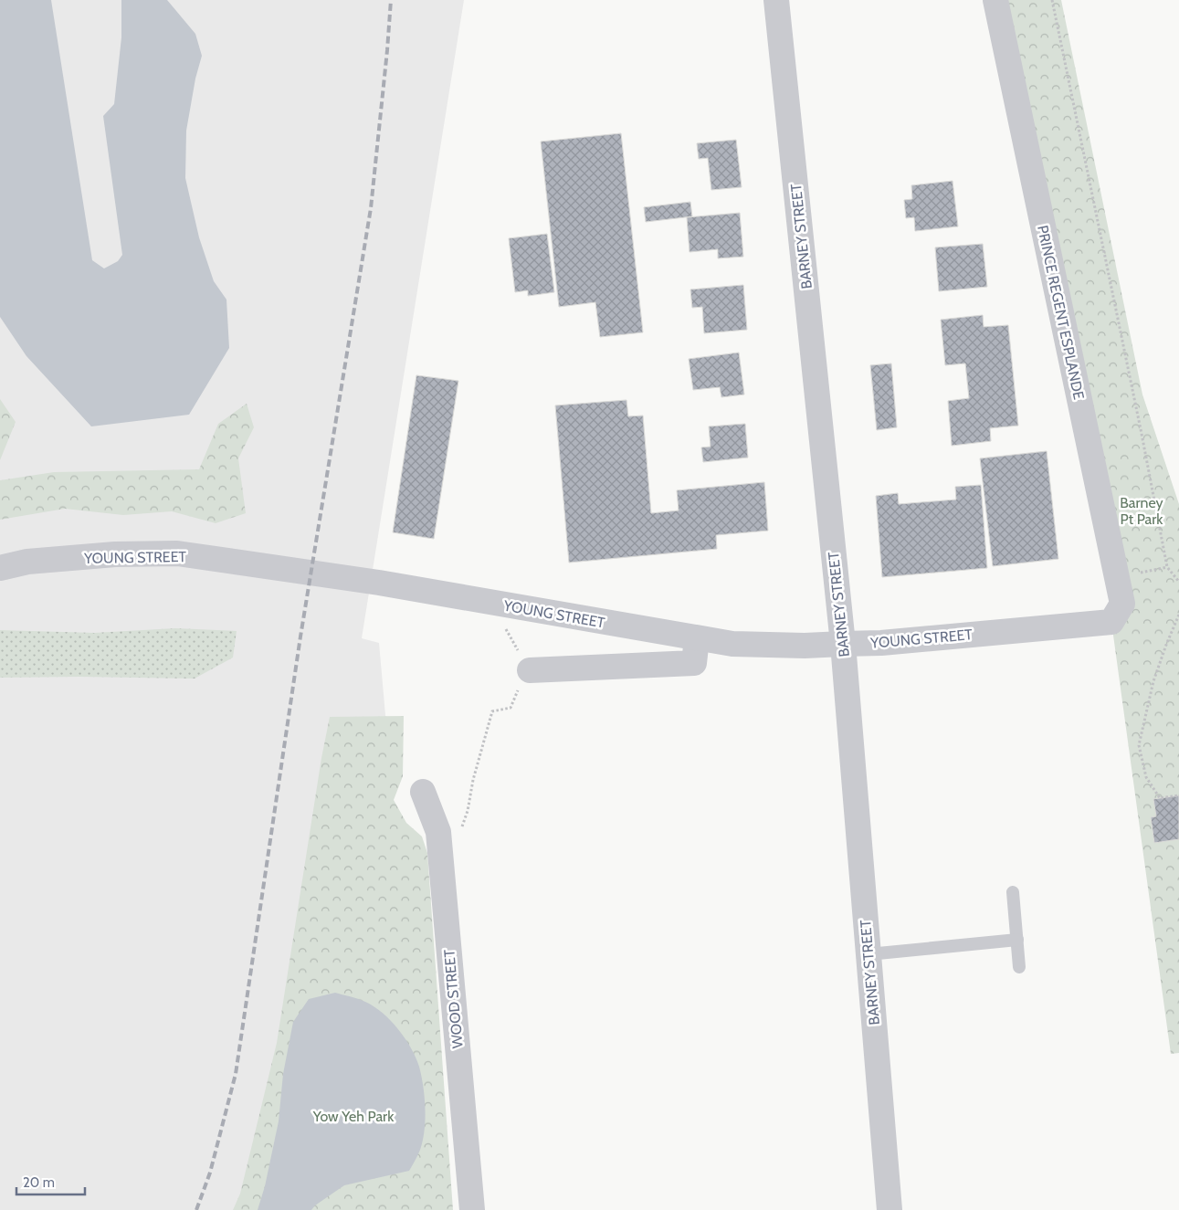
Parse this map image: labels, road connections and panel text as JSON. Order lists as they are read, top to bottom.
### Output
{
  "streets": {
    "street": [
      "BARNEY STREET",
      "PRINCE REGENT ESPLANDE",
      "YOUNG STREET",
      "WOOD STREET"
    ]
  },
  "crossings": [
    ["BARNEY STREET", "YOUNG STREET"],
    ["PRINCE REGENT ESPLANDE", "YOUNG STREET"]
  ],
  "parks": ["Barney Pt Park", "Yow Yeh Park"],
  "scale_bar": "20 m"
}
